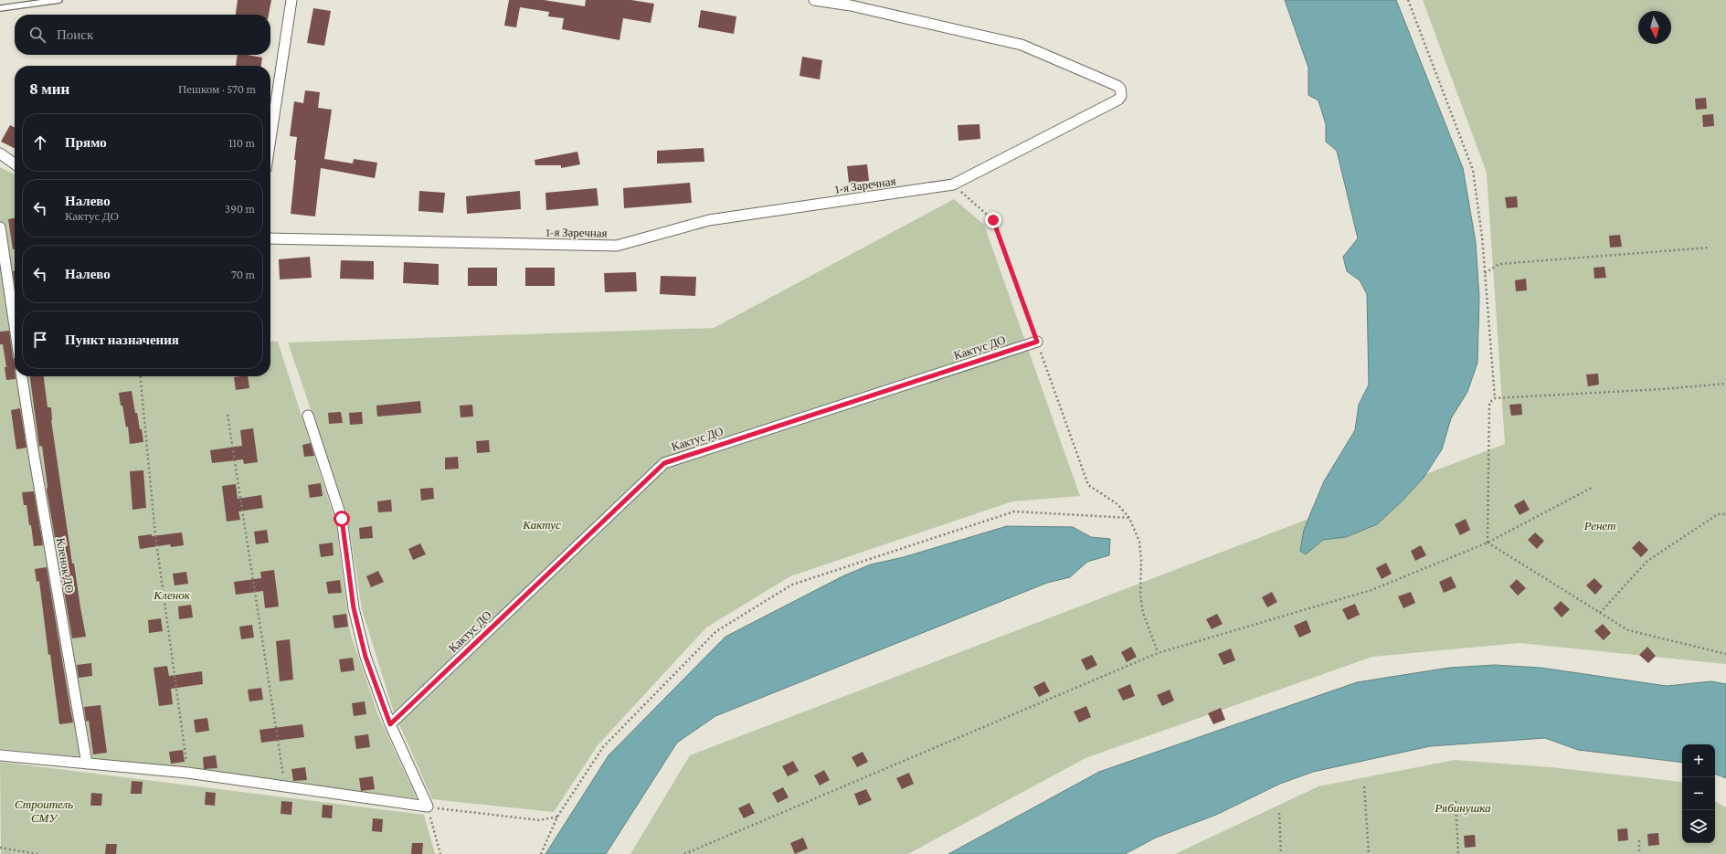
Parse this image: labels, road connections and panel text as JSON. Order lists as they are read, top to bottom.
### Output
{
  "streets": {
    "street": ["1-я Заречная", "Кактус ДО", "Кленок ДО"]
  },
  "parks": [
    "Кактус",
    "Ренет",
    "Кленок",
    "Строитель СМУ",
    "Рябинушка"
  ],
  "north": "bottom",
  "page": {
    "search": "Поиск",
    "heading": ["8 мин", "Пешком · 570 m"],
    "list": [
      ["Прямо", "110 m"],
      ["Налево", "Кактус ДО", "390 m"],
      ["Налево", "70 m"],
      "Пункт назначения"
    ],
    "map_buttons": ["+", "−"]
  }
}
